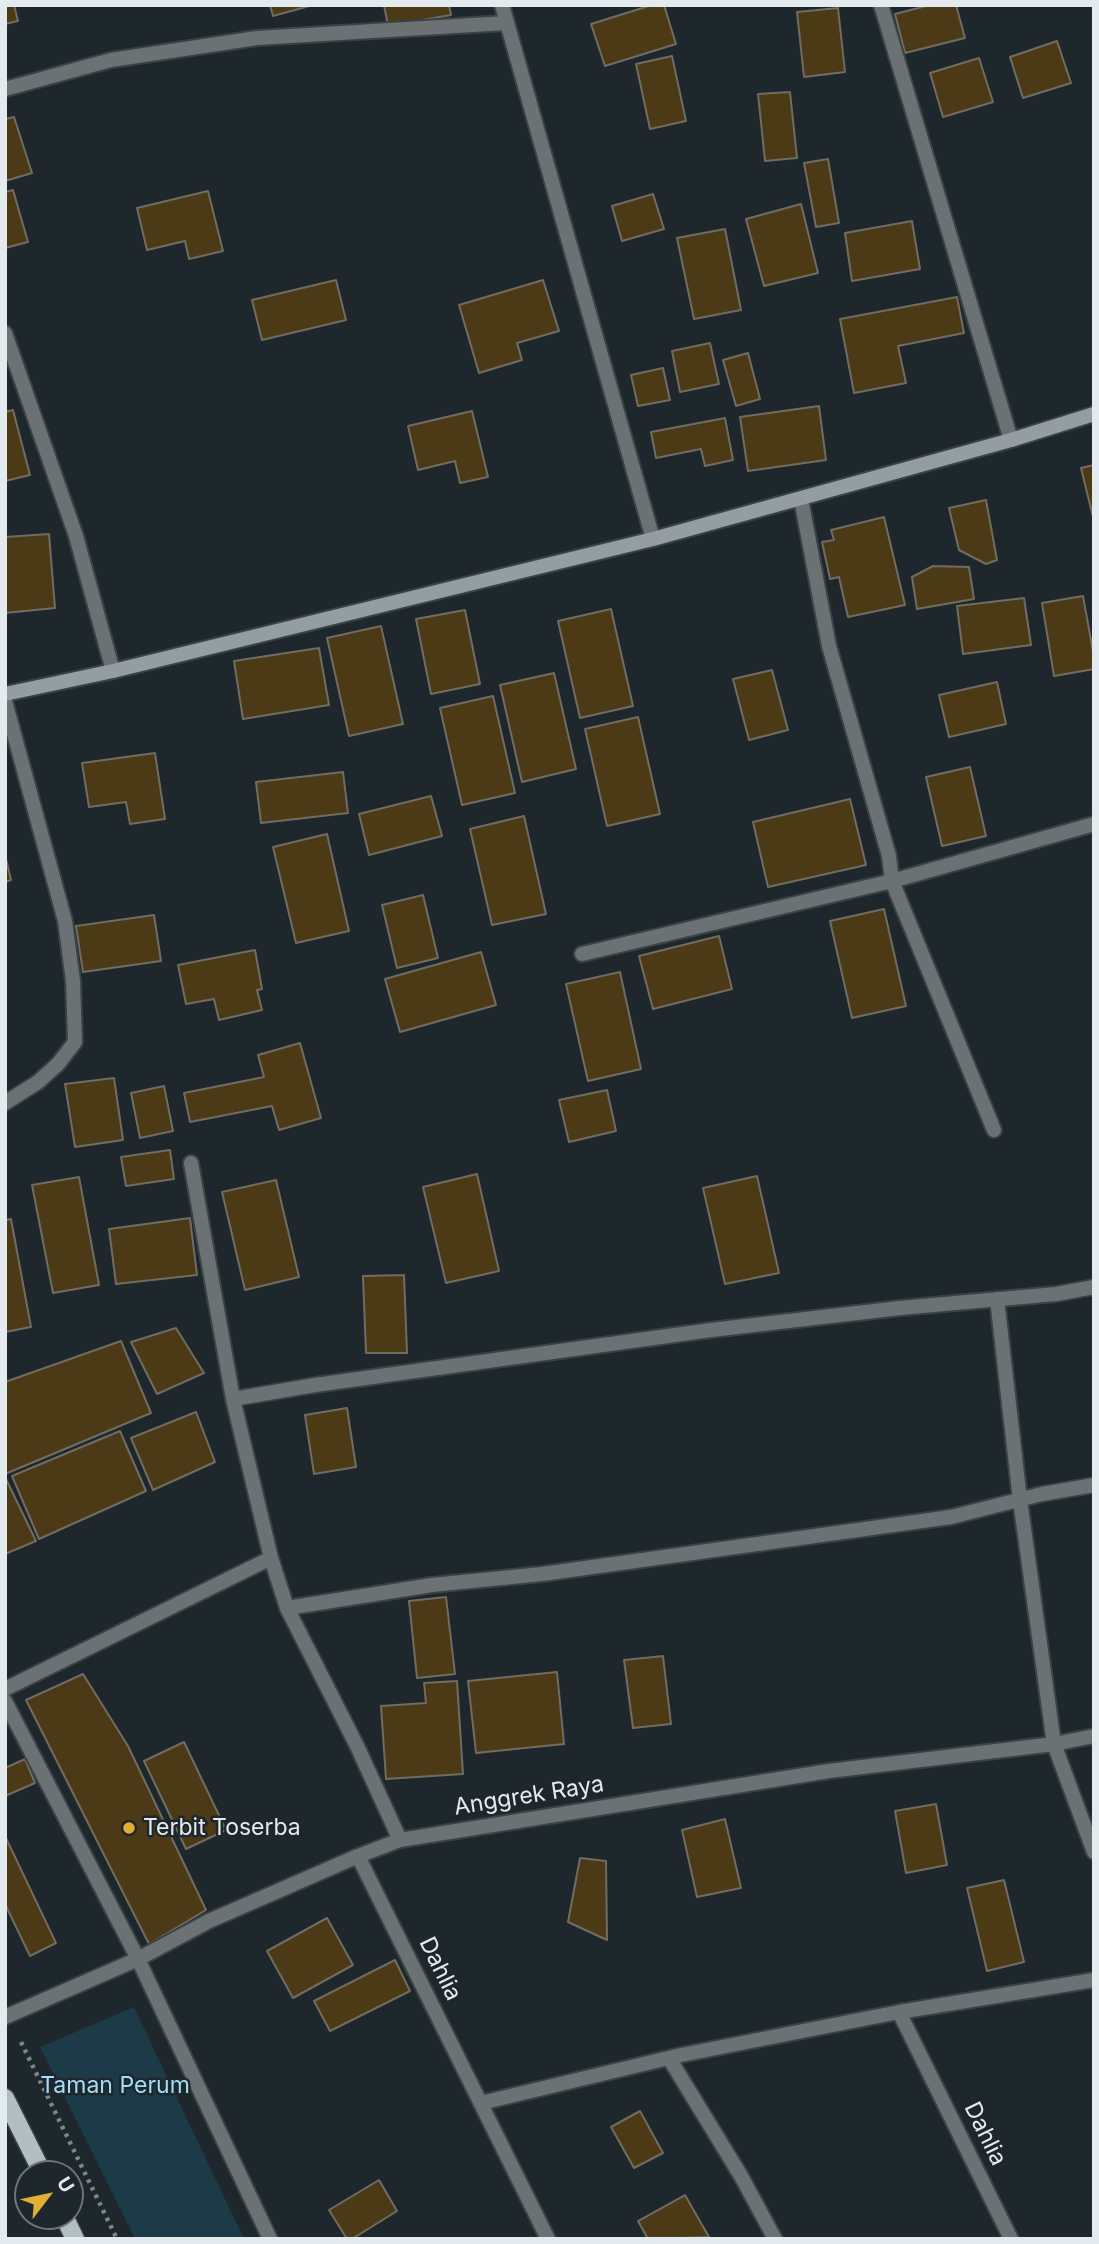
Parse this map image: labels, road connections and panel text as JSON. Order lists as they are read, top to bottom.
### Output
{
  "streets": {
    "street": ["Anggrek Raya", "Dahlia"]
  },
  "crossings": [
    ["Anggrek Raya", "Dahlia"]
  ],
  "parks": ["Taman Perum"],
  "places": ["Terbit Toserba"],
  "north": "top right"
}
